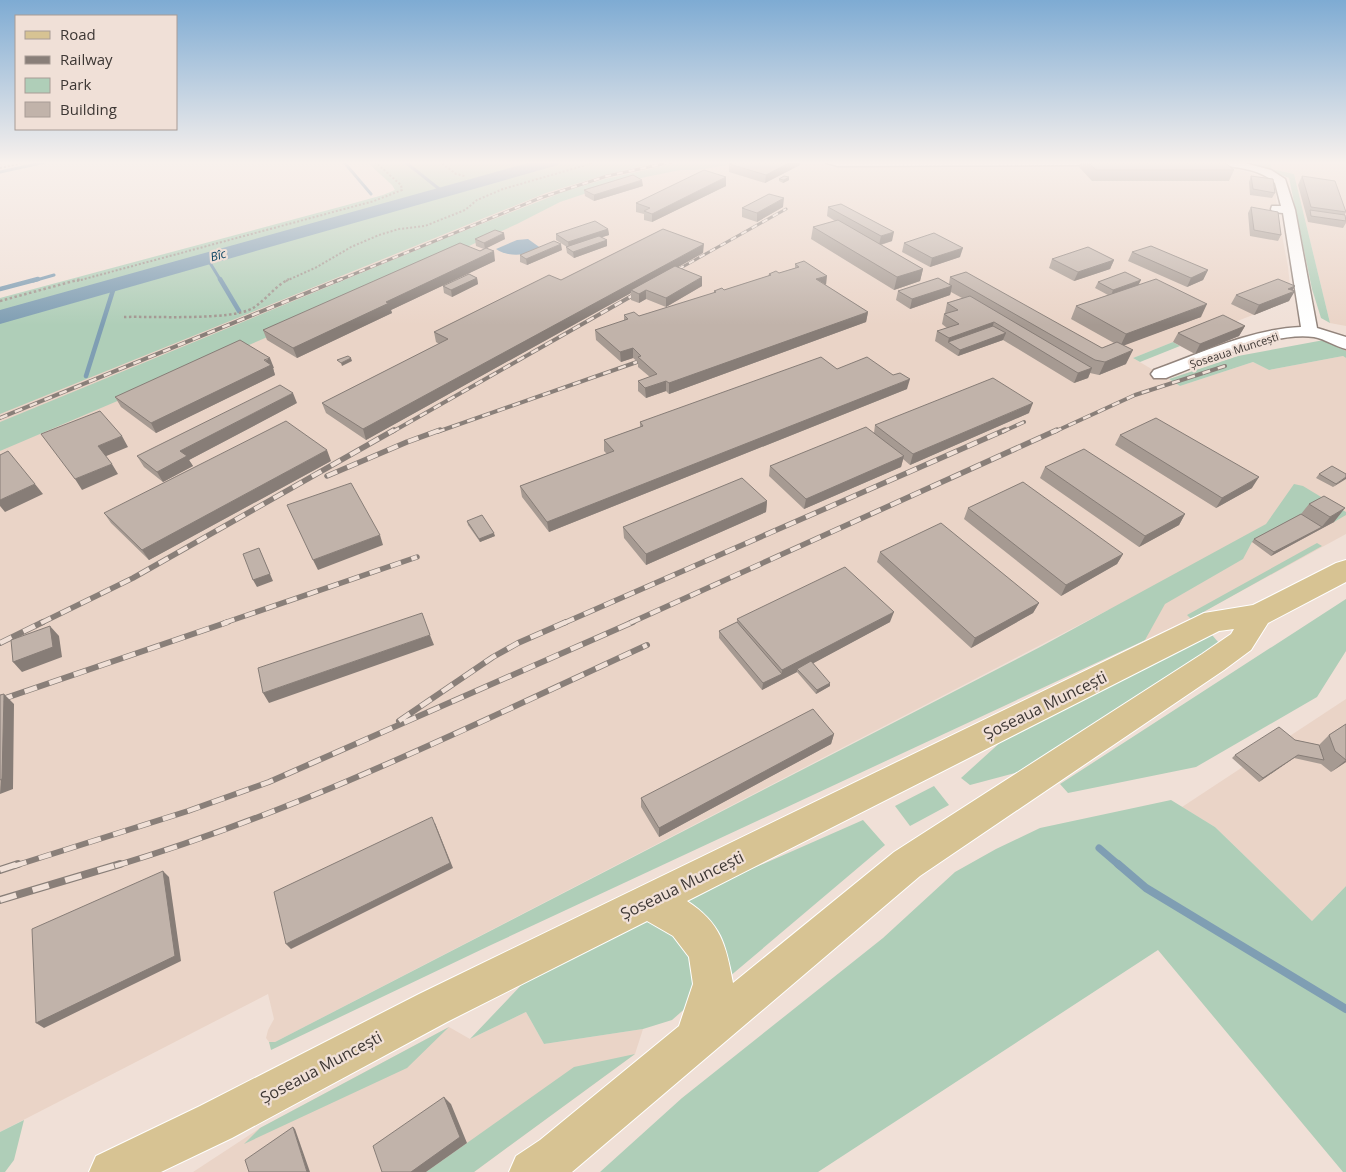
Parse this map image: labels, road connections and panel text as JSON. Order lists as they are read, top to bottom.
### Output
{
  "streets": {
    "main road": ["Șoseaua Muncești"]
  },
  "water": ["Bîc"],
  "legend": [
    "Road",
    "Railway",
    "Park",
    "Building"
  ]
}
